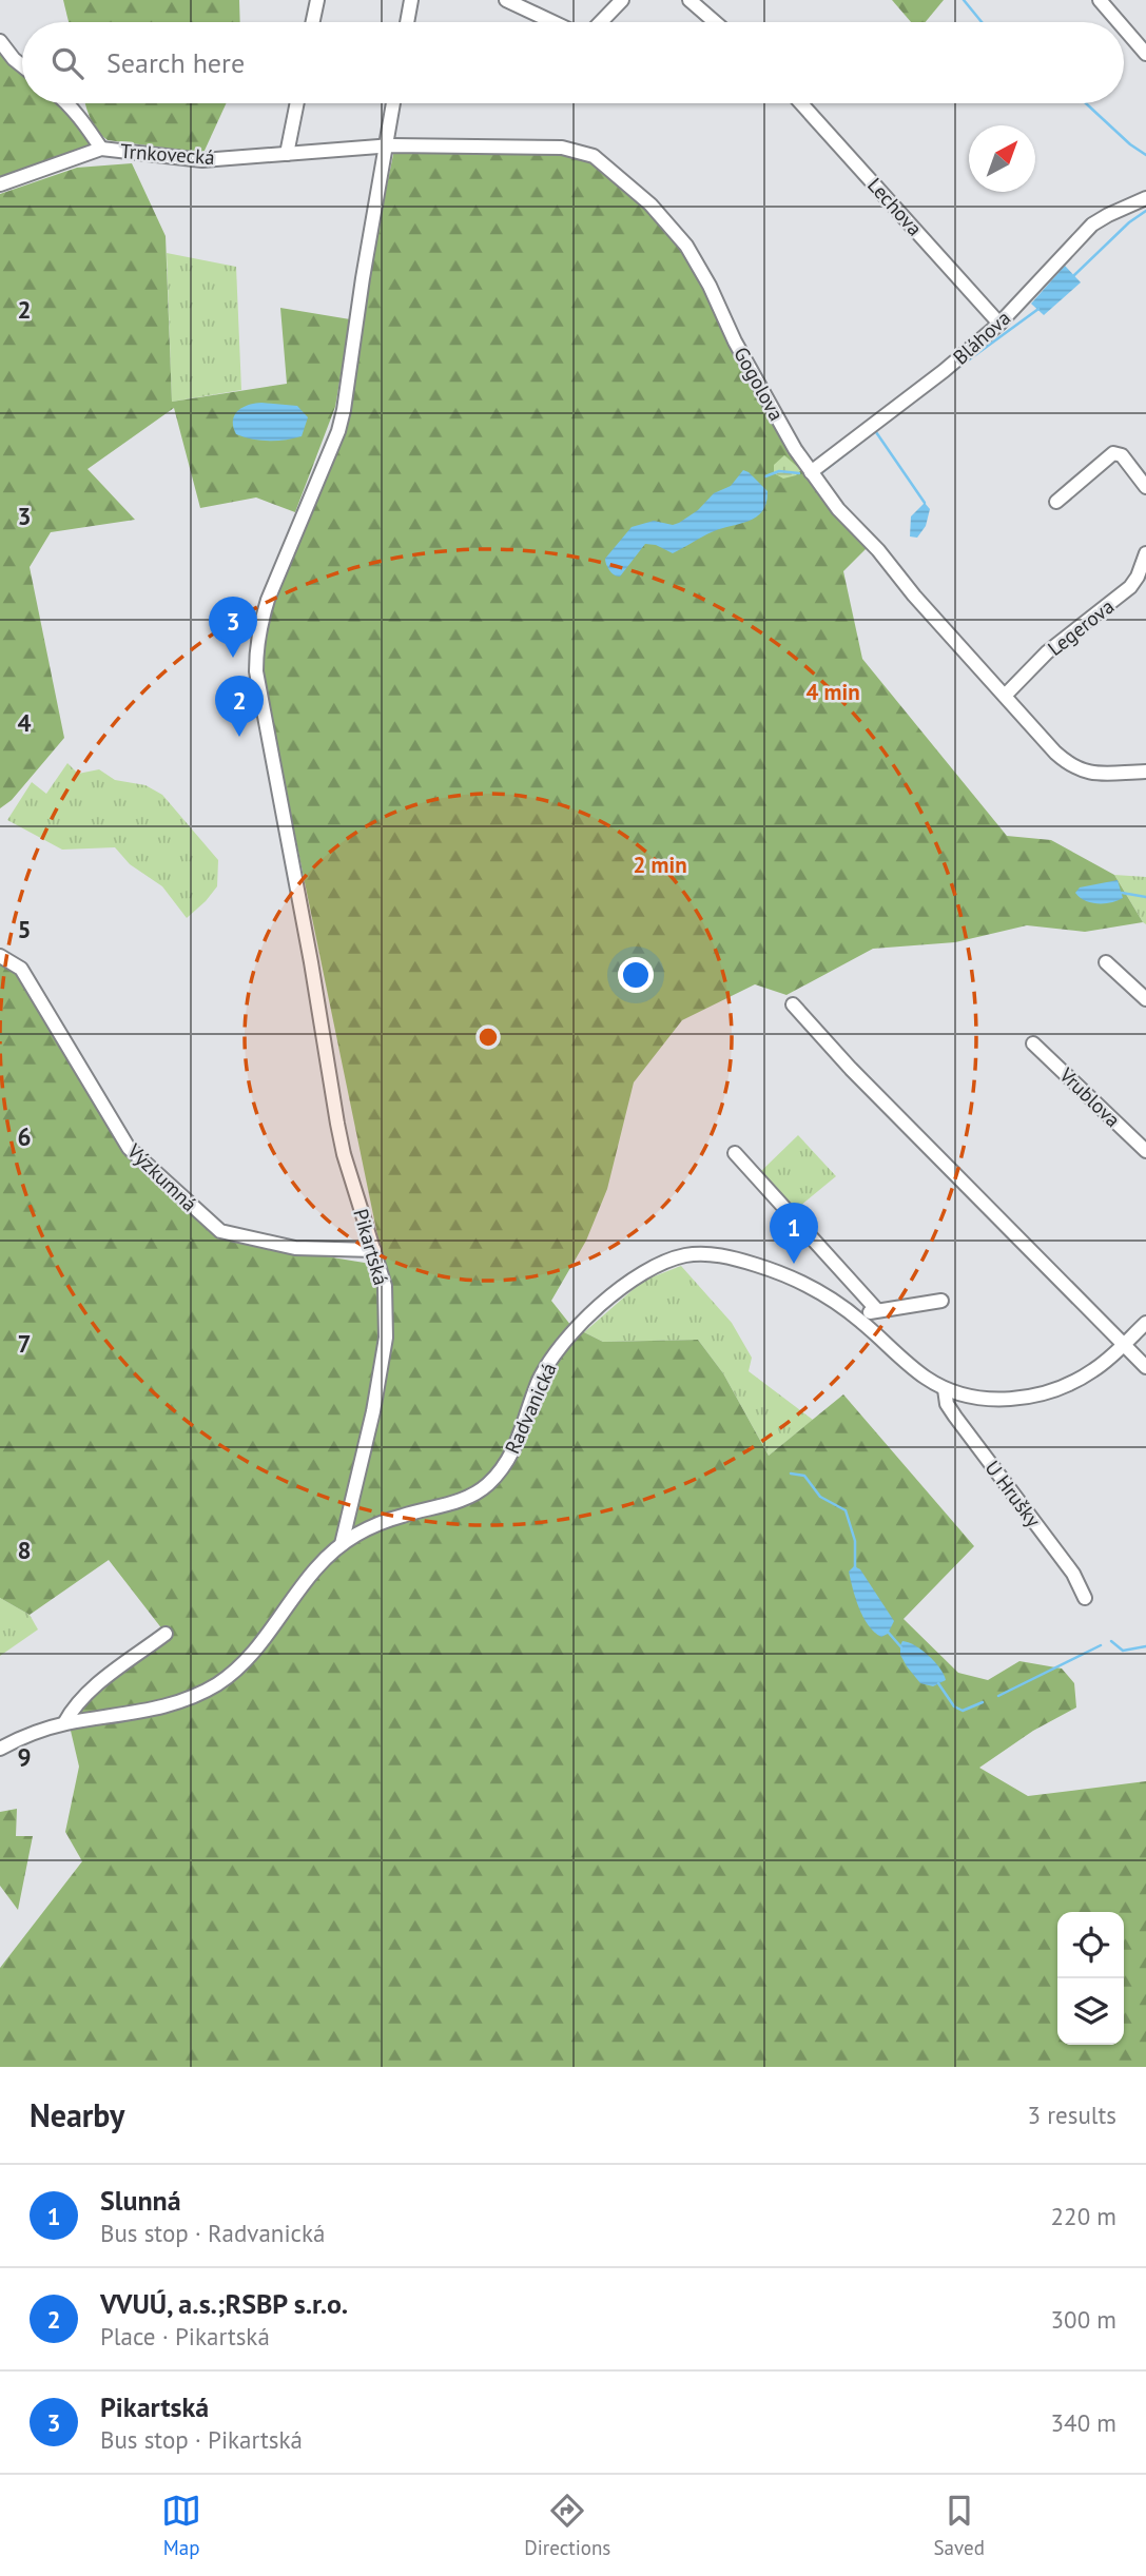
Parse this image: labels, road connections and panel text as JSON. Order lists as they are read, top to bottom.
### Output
{
  "streets": {
    "street": [
      "Trnkovecká",
      "Lechova",
      "Bláhova",
      "Gogolova",
      "Legerova",
      "Vrublova",
      "Výzkumná",
      "Pikartská",
      "Radvanická",
      "U Hrušky"
    ]
  },
  "crossings": [
    ["Trnkovecká", "Gogolova"],
    ["Trnkovecká", "Pikartská"],
    ["Lechova", "Bláhova"],
    ["Bláhova", "Gogolova"],
    ["Gogolova", "Legerova"],
    ["Gogolova", "Pikartská"],
    ["Výzkumná", "Pikartská"],
    ["Pikartská", "Radvanická"],
    ["Radvanická", "U Hrušky"]
  ],
  "north": "top right",
  "page": {
    "search": "Search here",
    "pins": ["3", "2", "1"],
    "heading": ["Nearby", "3 results"],
    "list": [
      {
        "mark": "1",
        "name": "Slunná",
        "note": "Bus stop · Radvanická",
        "value": "220 m"
      },
      {
        "mark": "2",
        "name": "VVUÚ, a.s.;RSBP s.r.o.",
        "note": "Place · Pikartská",
        "value": "300 m"
      },
      {
        "mark": "3",
        "name": "Pikartská",
        "note": "Bus stop · Pikartská",
        "value": "340 m"
      }
    ],
    "nav": ["Map", "Directions", "Saved"]
  },
  "grid": {
    "rows": [
      "2",
      "3",
      "4",
      "5",
      "6",
      "7",
      "8",
      "9"
    ]
  },
  "rings": ["4 min", "2 min"]
}
